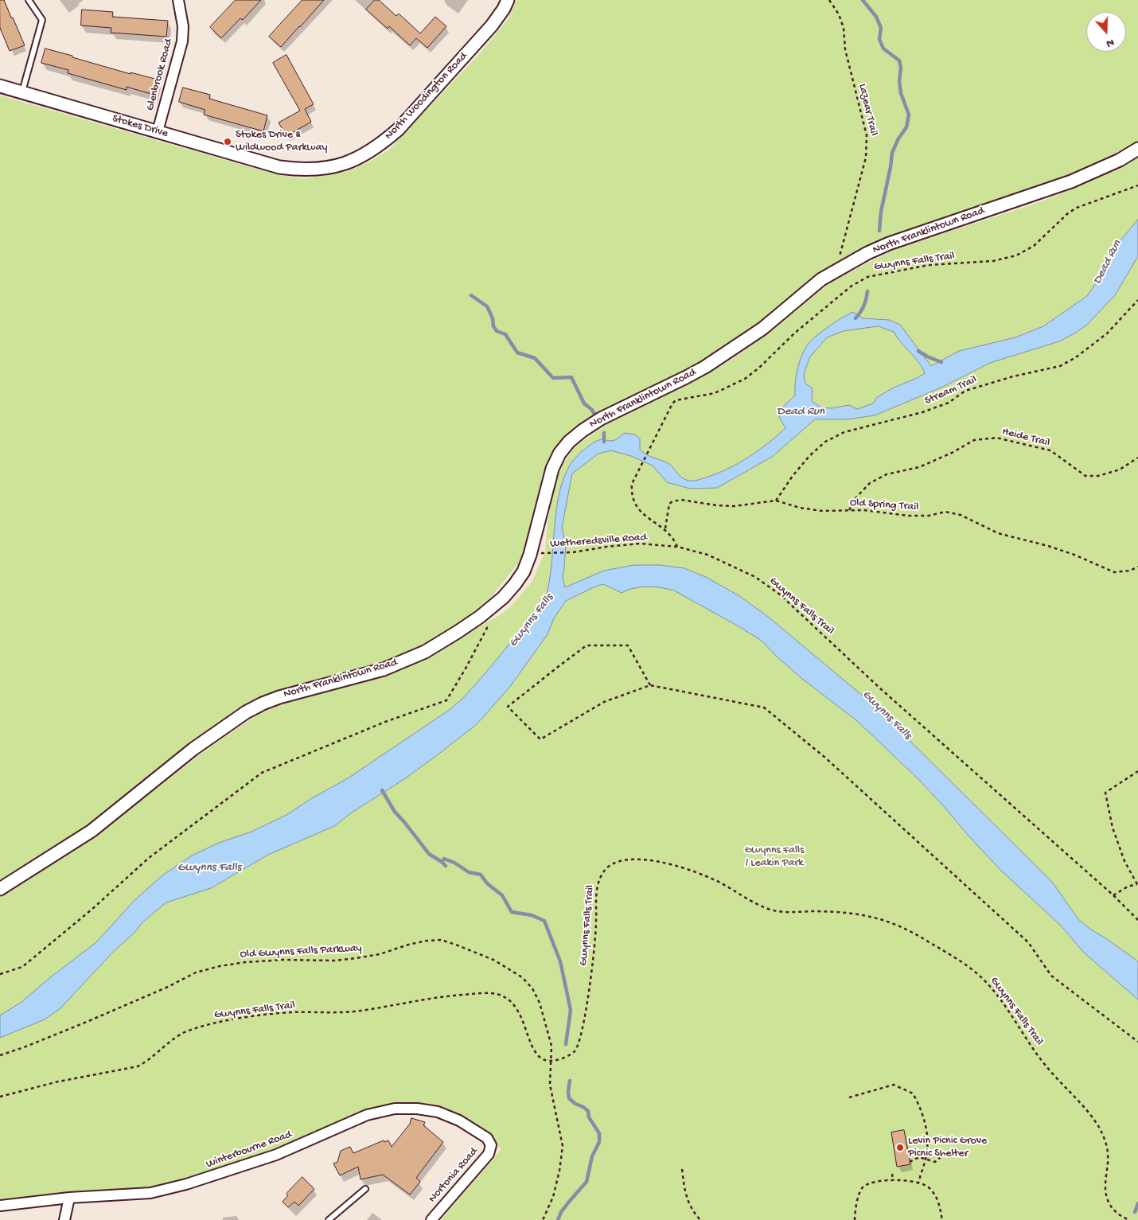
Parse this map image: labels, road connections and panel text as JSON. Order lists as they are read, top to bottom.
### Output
{
  "streets": {
    "street": [
      "Glenbrook Road",
      "North Woodington Road",
      "Stokes Drive",
      "North Franklintown Road",
      "Winterbourne Road",
      "Nortonia Road"
    ],
    "path": [
      "Lazear Trail",
      "Gwynns Falls Trail",
      "Stream Trail",
      "Heide Trail",
      "Old Spring Trail",
      "Wetheredsville Road",
      "Old Gwynns Falls Parkway"
    ]
  },
  "crossings": [
    ["Glenbrook Road", "Stokes Drive"],
    ["North Woodington Road", "Stokes Drive"],
    ["Lazear Trail", "North Franklintown Road"],
    ["Gwynns Falls Trail", "Old Spring Trail"],
    ["Gwynns Falls Trail", "Wetheredsville Road"],
    ["Gwynns Falls Trail", "Old Gwynns Falls Parkway"],
    ["Stream Trail", "Old Spring Trail"],
    ["Heide Trail", "Old Spring Trail"],
    ["Winterbourne Road", "Nortonia Road"]
  ],
  "water": ["Dead Run", "Gwynns Falls"],
  "parks": ["Gwynns Falls / Leakin Park"],
  "places": ["Stokes Drive & Wildwood Parkway", "Levin Picnic Grove Picnic Shelter"],
  "north": "bottom"
}
